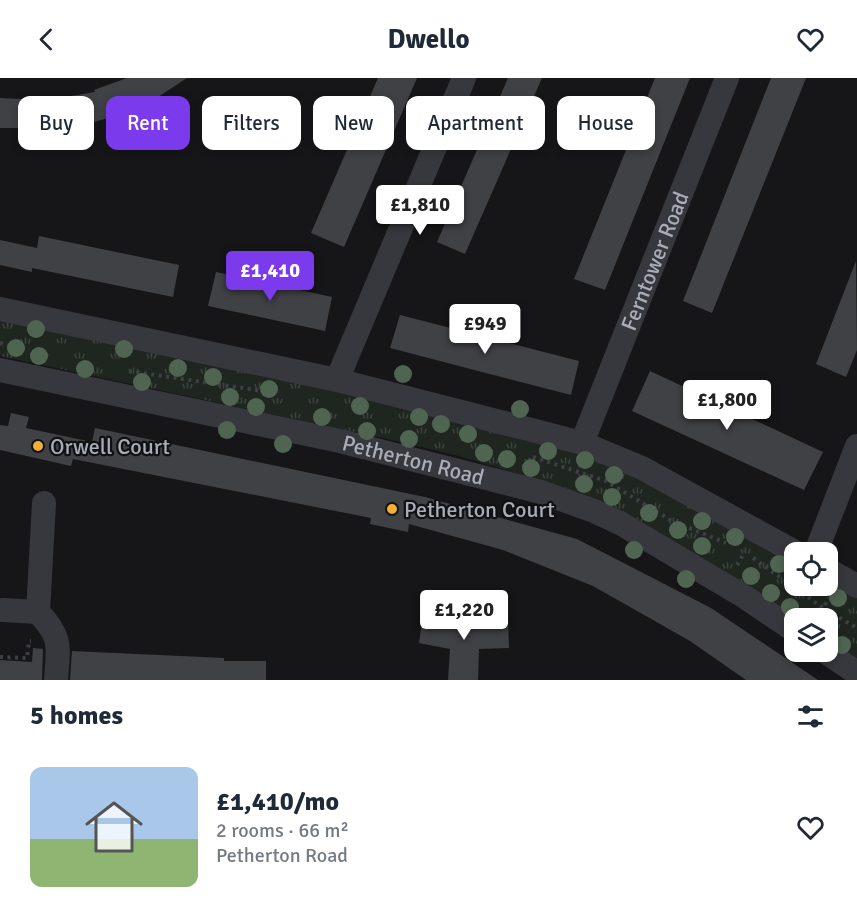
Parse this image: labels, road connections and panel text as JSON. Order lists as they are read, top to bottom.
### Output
{
  "streets": {
    "street": ["Ferntower Road", "Petherton Road"]
  },
  "places": ["Orwell Court", "Petherton Court"],
  "page": {
    "header": "Dwello",
    "chip": [
      "Buy",
      "Rent",
      "Filters",
      "New",
      "Apartment",
      "House"
    ],
    "price": [
      "£1,810",
      "£1,410",
      "£949",
      "£1,800",
      "£1,220"
    ],
    "heading": "5 homes",
    "list": [
      {
        "name": "£1,410/mo",
        "note": "2 rooms · 66 m² · Petherton Road"
      }
    ]
  }
}
